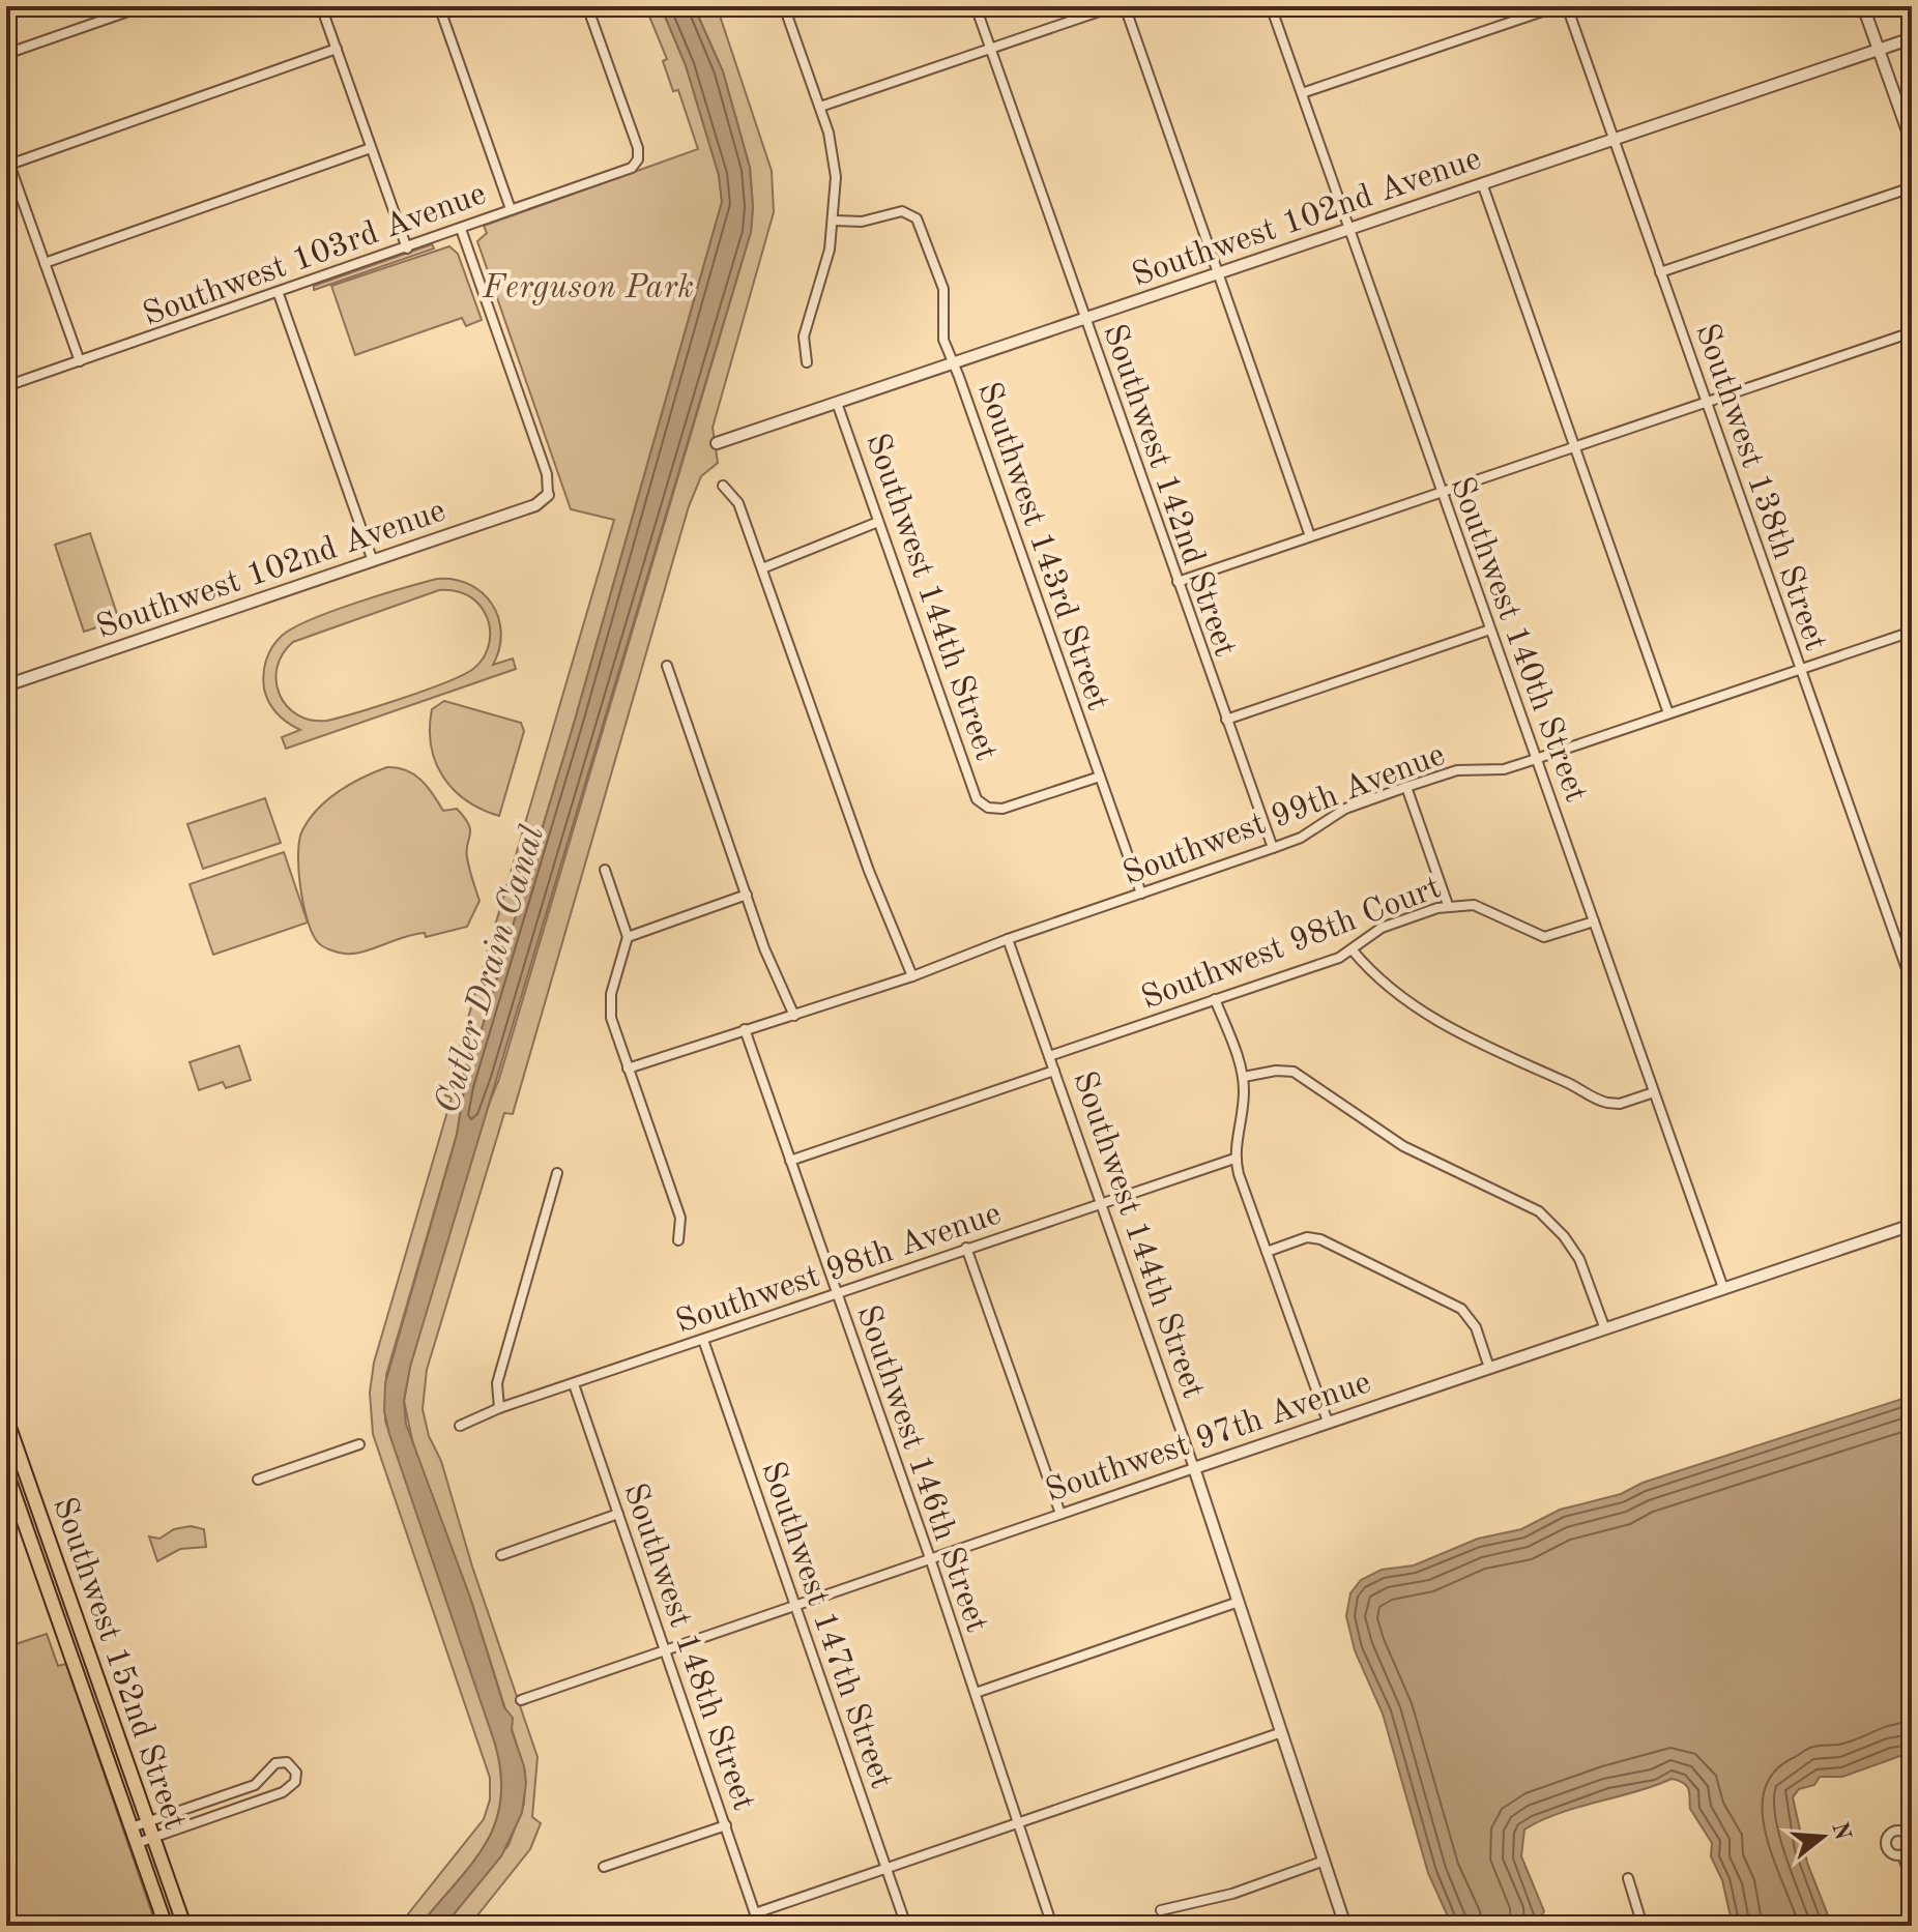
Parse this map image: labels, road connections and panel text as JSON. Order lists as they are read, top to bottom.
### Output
{
  "streets": {
    "main road": ["Southwest 152nd Street"],
    "street": [
      "Southwest 102nd Avenue",
      "Southwest 103rd Avenue",
      "Southwest 138th Street",
      "Southwest 142nd Street",
      "Southwest 143rd Street",
      "Southwest 144th Street",
      "Southwest 140th Street",
      "Southwest 99th Avenue",
      "Southwest 98th Court",
      "Southwest 98th Avenue",
      "Southwest 97th Avenue",
      "Southwest 146th Street",
      "Southwest 147th Street",
      "Southwest 148th Street"
    ]
  },
  "crossings": [
    ["Southwest 102nd Avenue", "Southwest 138th Street"],
    ["Southwest 102nd Avenue", "Southwest 142nd Street"],
    ["Southwest 102nd Avenue", "Southwest 143rd Street"],
    ["Southwest 102nd Avenue", "Southwest 144th Street"],
    ["Southwest 102nd Avenue", "Southwest 140th Street"],
    ["Southwest 138th Street", "Southwest 99th Avenue"],
    ["Southwest 142nd Street", "Southwest 99th Avenue"],
    ["Southwest 143rd Street", "Southwest 144th Street"],
    ["Southwest 143rd Street", "Southwest 99th Avenue"],
    ["Southwest 144th Street", "Southwest 99th Avenue"],
    ["Southwest 144th Street", "Southwest 98th Court"],
    ["Southwest 144th Street", "Southwest 98th Avenue"],
    ["Southwest 144th Street", "Southwest 97th Avenue"],
    ["Southwest 140th Street", "Southwest 99th Avenue"],
    ["Southwest 140th Street", "Southwest 98th Court"],
    ["Southwest 140th Street", "Southwest 97th Avenue"],
    ["Southwest 99th Avenue", "Southwest 146th Street"],
    ["Southwest 98th Avenue", "Southwest 146th Street"],
    ["Southwest 98th Avenue", "Southwest 147th Street"],
    ["Southwest 98th Avenue", "Southwest 148th Street"],
    ["Southwest 97th Avenue", "Southwest 146th Street"],
    ["Southwest 97th Avenue", "Southwest 147th Street"],
    ["Southwest 97th Avenue", "Southwest 148th Street"]
  ],
  "water": ["Cutler Drain Canal"],
  "parks": ["Ferguson Park"],
  "north": "right"
}
